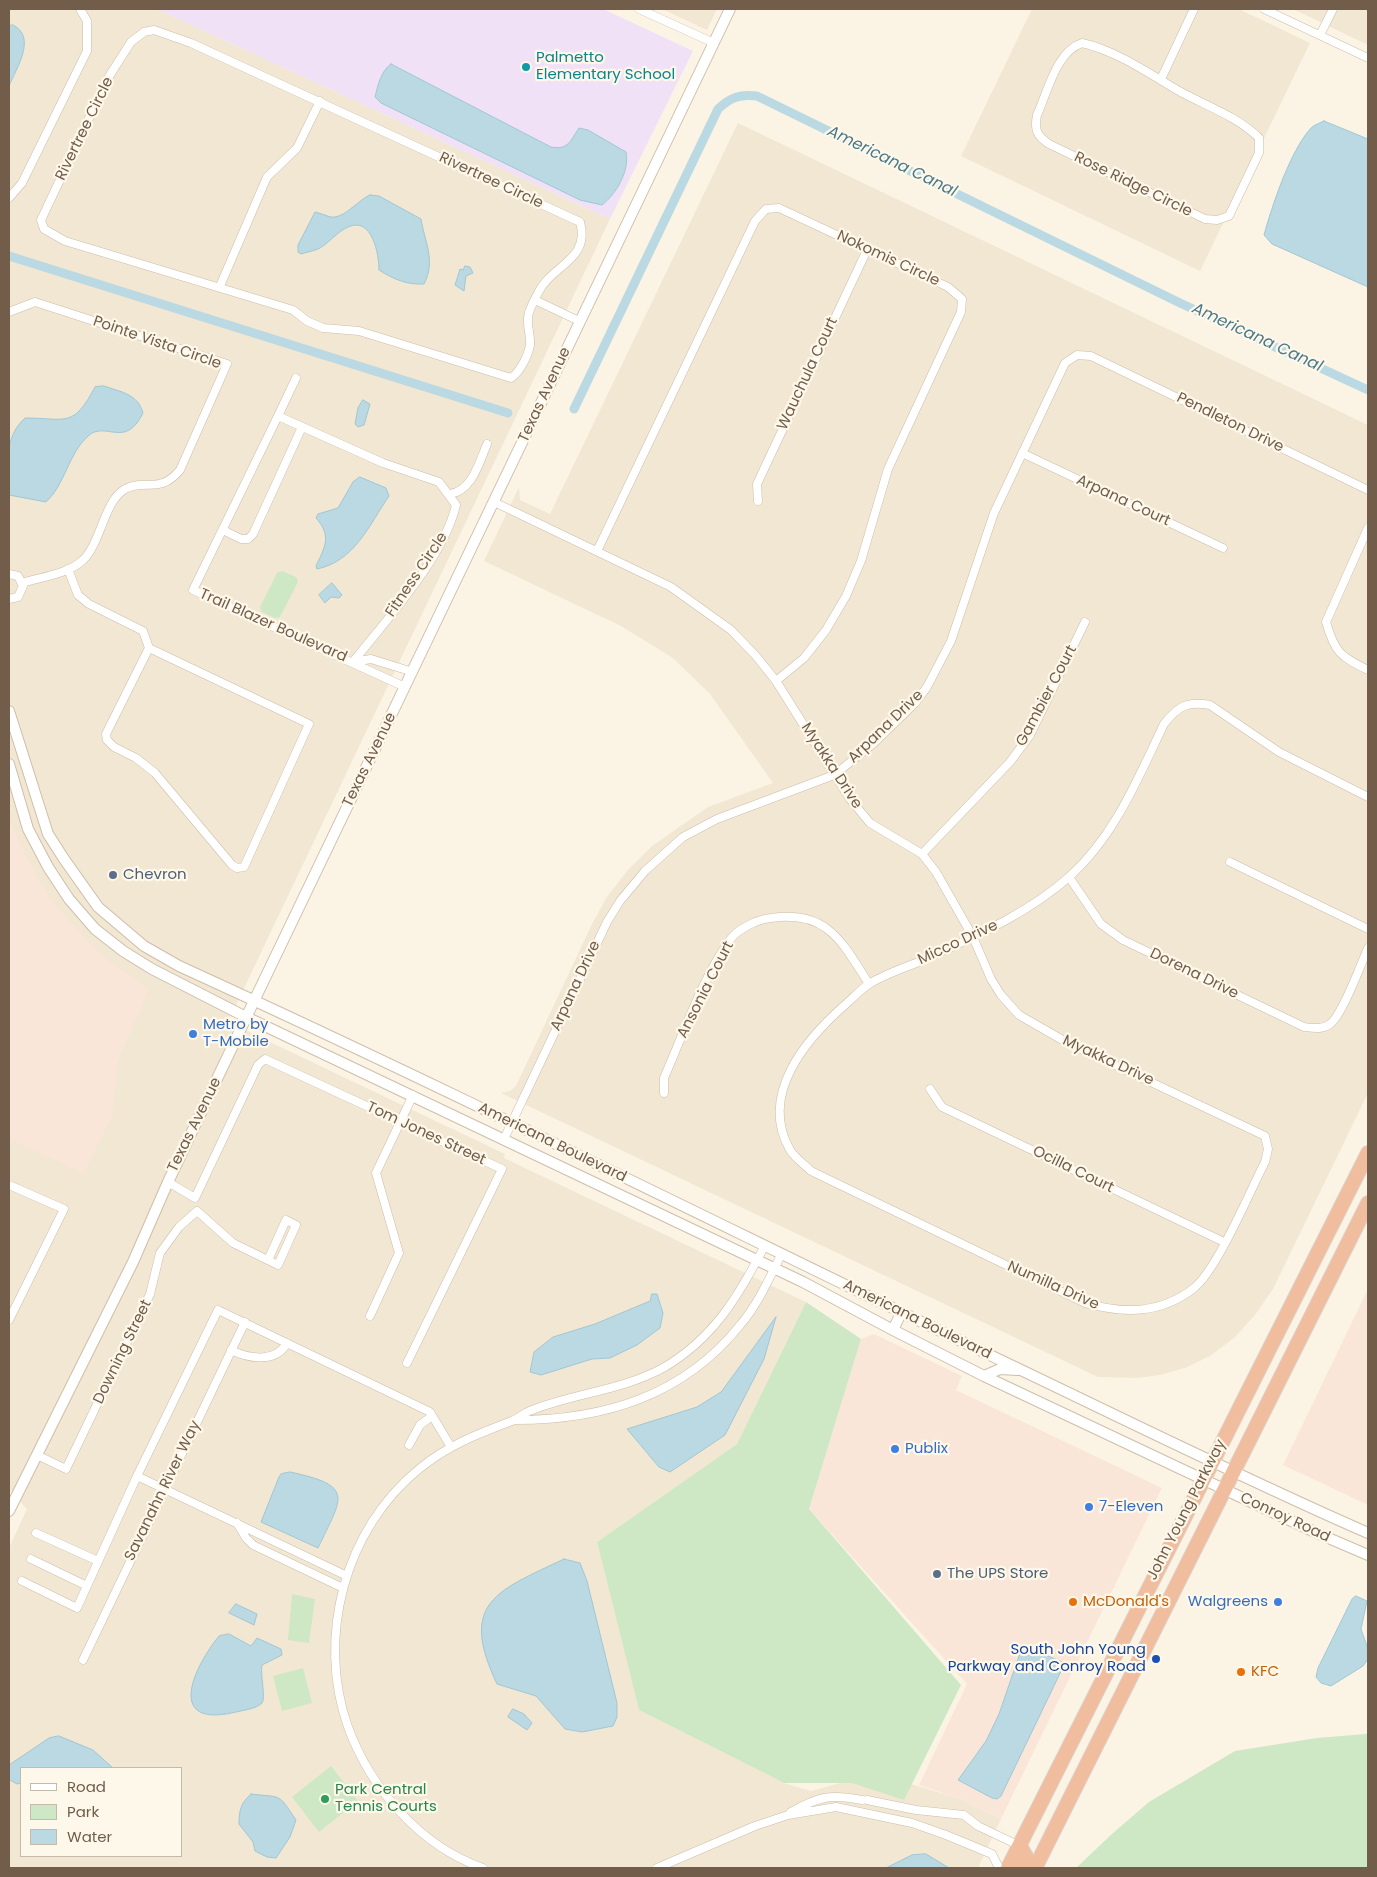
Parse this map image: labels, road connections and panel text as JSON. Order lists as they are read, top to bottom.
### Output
{
  "streets": {
    "highway": ["John Young Parkway"],
    "main road": ["Texas Avenue", "Americana Boulevard", "Conroy Road"],
    "street": [
      "Rivertree Circle",
      "Rose Ridge Circle",
      "Nokomis Circle",
      "Pointe Vista Circle",
      "Wauchula Court",
      "Pendleton Drive",
      "Arpana Court",
      "Fitness Circle",
      "Trail Blazer Boulevard",
      "Gambier Court",
      "Arpana Drive",
      "Myakka Drive",
      "Micco Drive",
      "Dorena Drive",
      "Ansonia Court",
      "Tom Jones Street",
      "Ocilla Court",
      "Numilla Drive",
      "Downing Street",
      "Savanahn River Way"
    ]
  },
  "crossings": [
    ["Nokomis Circle", "Wauchula Court"],
    ["Nokomis Circle", "Myakka Drive"],
    ["Texas Avenue", "Trail Blazer Boulevard"],
    ["Texas Avenue", "Myakka Drive"],
    ["Texas Avenue", "Tom Jones Street"],
    ["Texas Avenue", "Americana Boulevard"],
    ["Texas Avenue", "Downing Street"],
    ["Pendleton Drive", "Arpana Drive"],
    ["Arpana Court", "Arpana Drive"],
    ["Fitness Circle", "Trail Blazer Boulevard"],
    ["Gambier Court", "Myakka Drive"],
    ["Arpana Drive", "Myakka Drive"],
    ["Arpana Drive", "Americana Boulevard"],
    ["Myakka Drive", "Micco Drive"],
    ["Myakka Drive", "Numilla Drive"],
    ["Micco Drive", "Dorena Drive"],
    ["Micco Drive", "Ansonia Court"],
    ["Micco Drive", "Numilla Drive"],
    ["Americana Boulevard", "John Young Parkway"],
    ["Americana Boulevard", "Conroy Road"],
    ["Ocilla Court", "Numilla Drive"],
    ["John Young Parkway", "Conroy Road"]
  ],
  "water": ["Americana Canal"],
  "places": [
    "Palmetto Elementary School",
    "Chevron",
    "Metro by T-Mobile",
    "Publix",
    "7-Eleven",
    "The UPS Store",
    "McDonald's",
    "Walgreens",
    "South John Young Parkway and Conroy Road",
    "KFC",
    "Park Central Tennis Courts"
  ],
  "legend": ["Road", "Park", "Water"]
}
